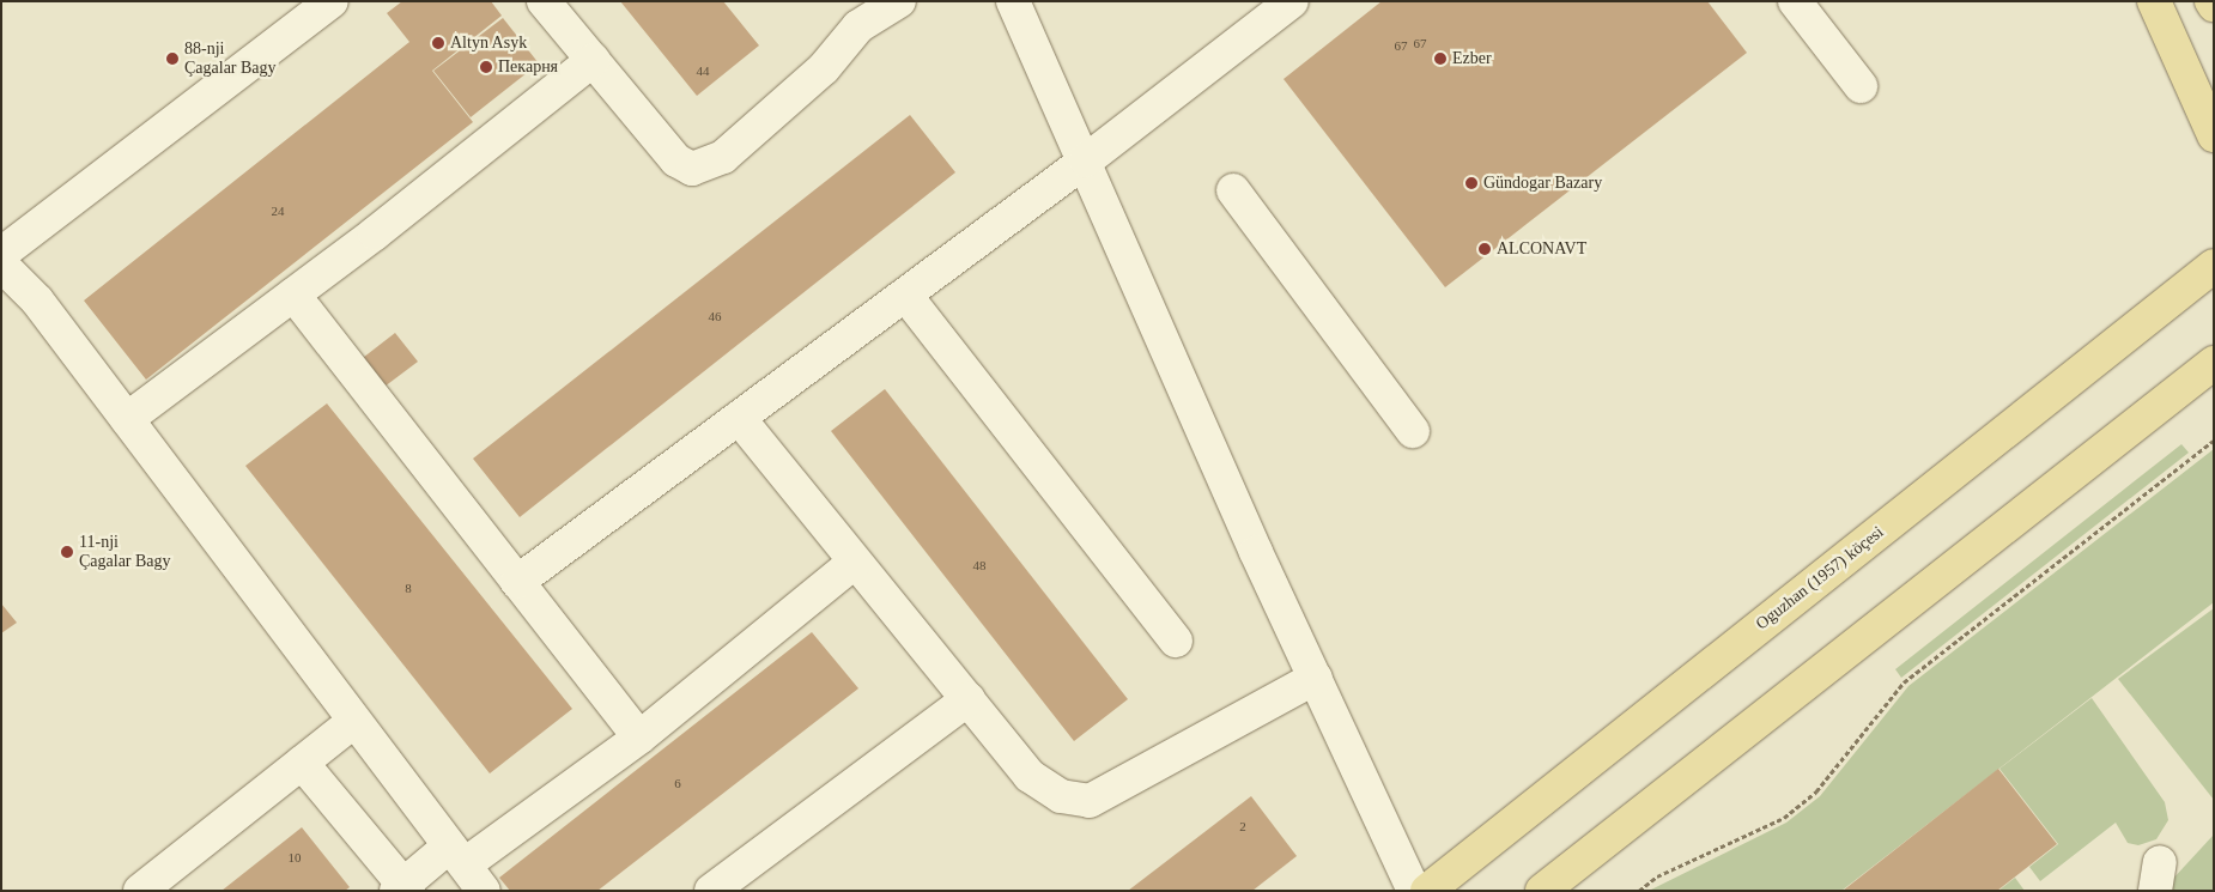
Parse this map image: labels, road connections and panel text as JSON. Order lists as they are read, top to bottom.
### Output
{
  "streets": {
    "main road": ["Oguzhan (1957) köçesi"]
  },
  "places": [
    "Altyn Asyk",
    "88-nji Çagalar Bagy",
    "Ezber",
    "Пекарня",
    "Gündogar Bazary",
    "ALCONAVT",
    "11-nji Çagalar Bagy"
  ],
  "house_numbers": [
    "67",
    "67",
    "44",
    "24",
    "46",
    "48",
    "8",
    "6",
    "2",
    "10"
  ]
}
